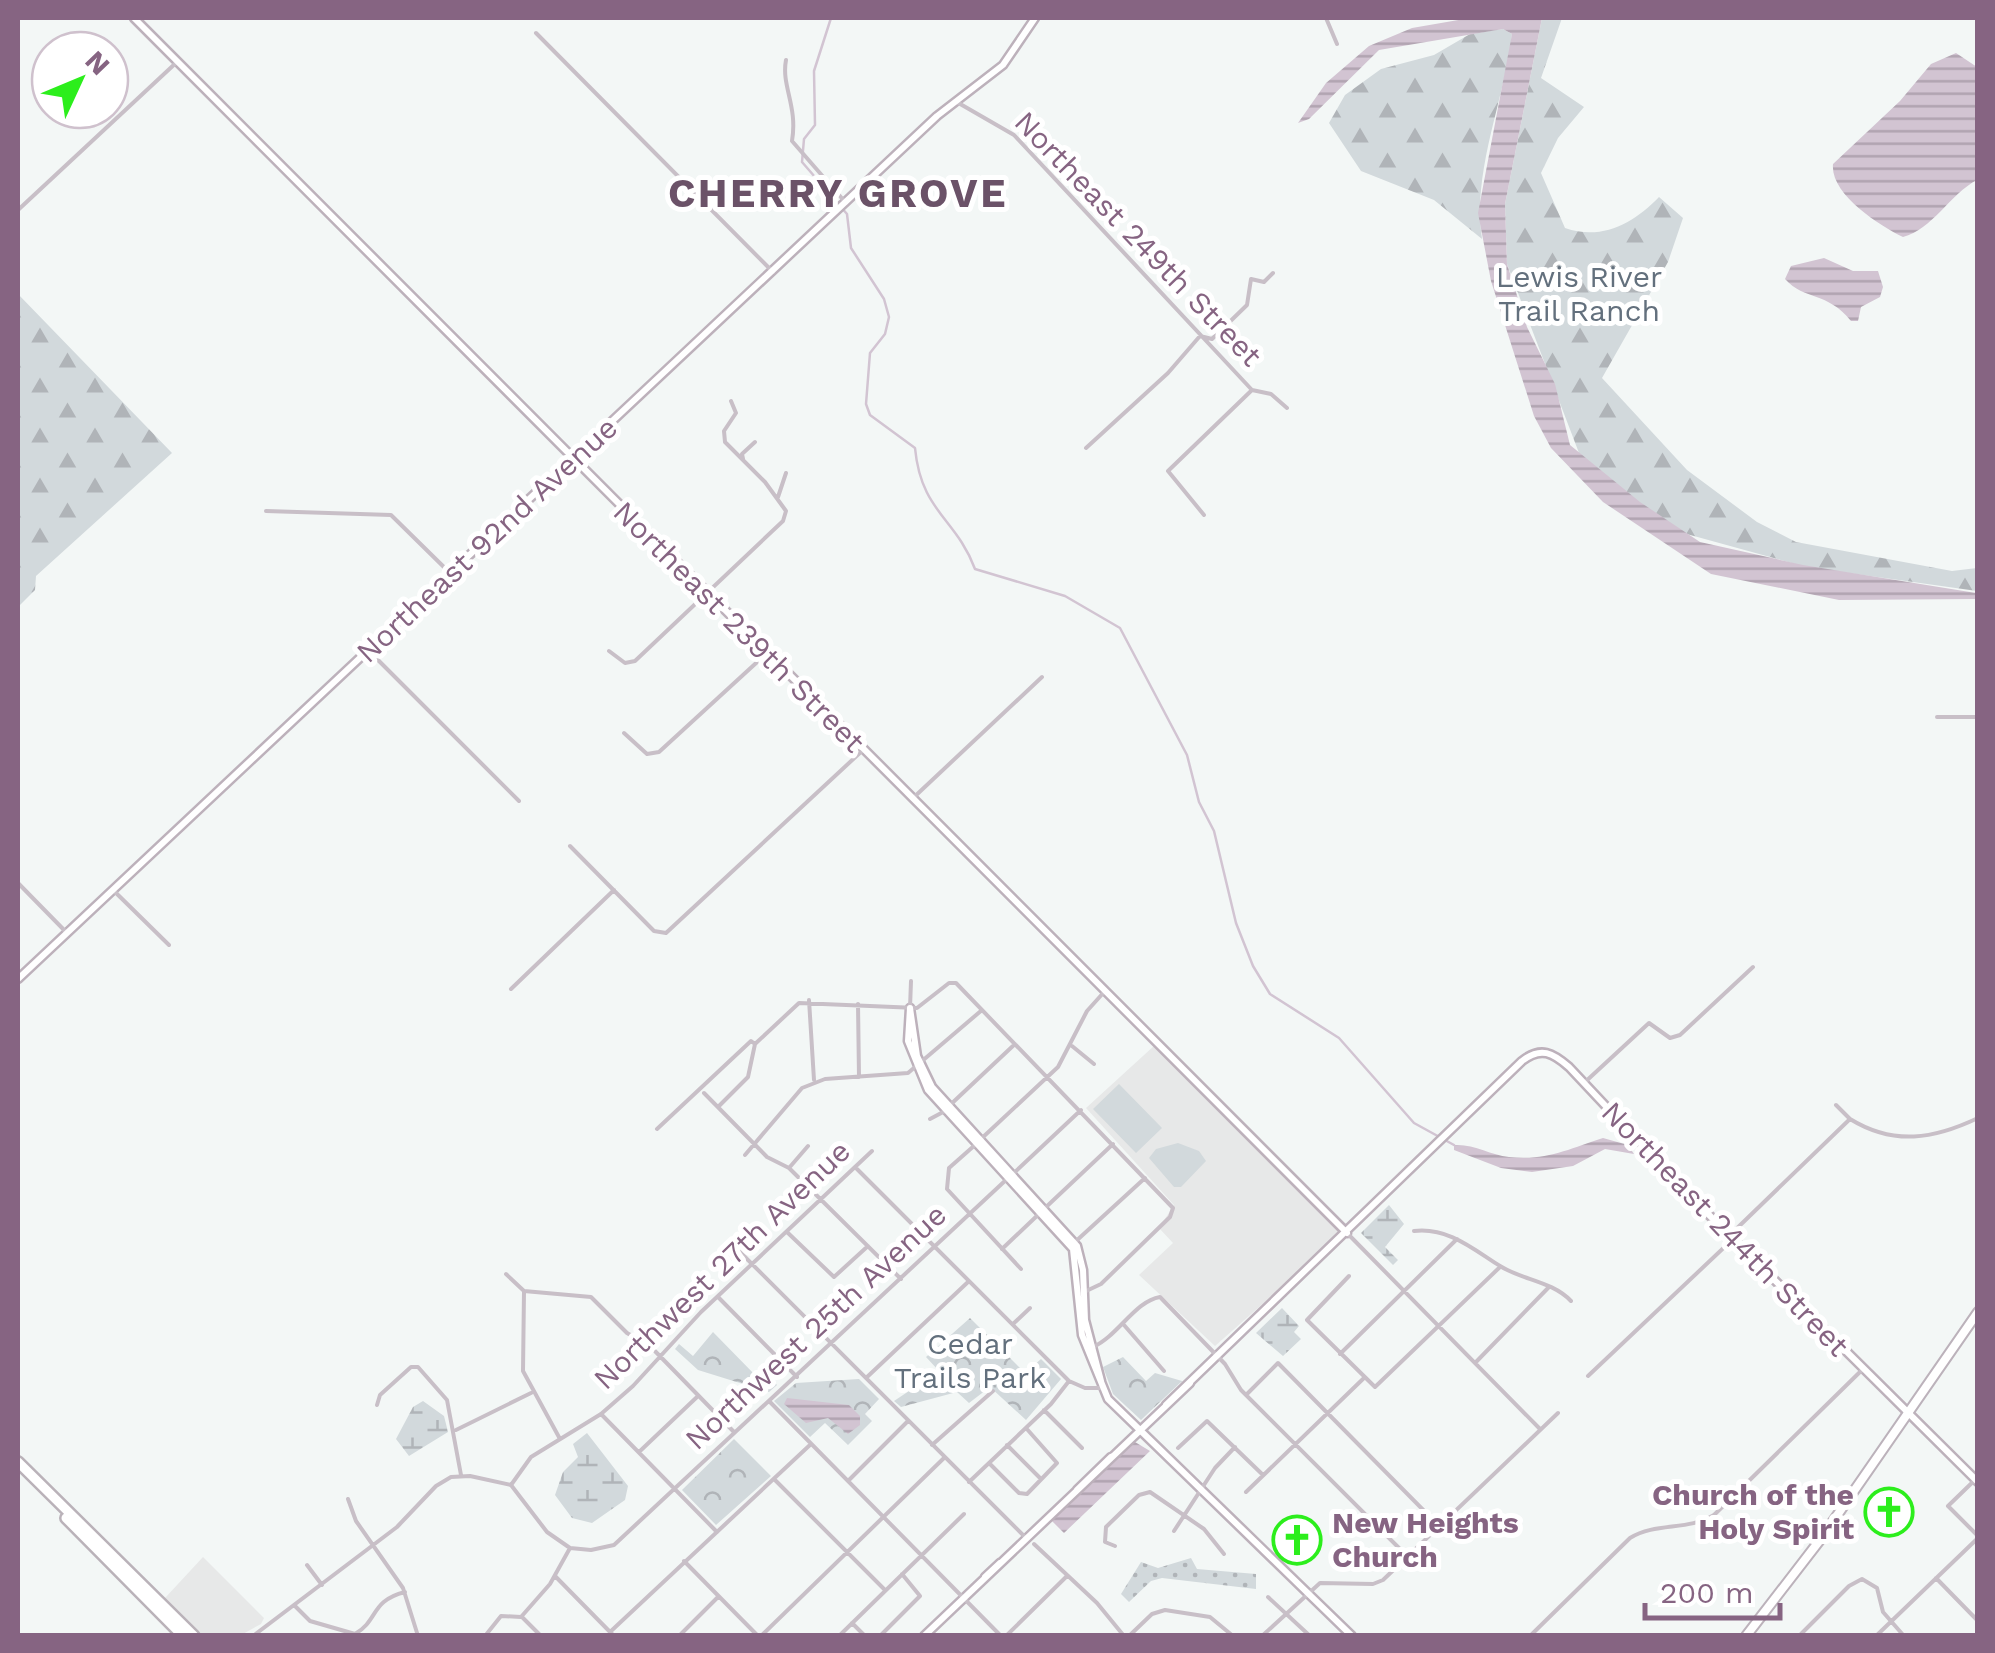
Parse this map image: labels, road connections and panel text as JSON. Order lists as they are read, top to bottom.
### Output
{
  "streets": {
    "street": [
      "Northeast 249th Street",
      "Northeast 92nd Avenue",
      "Northeast 239th Street",
      "Northeast 244th Street",
      "Northwest 27th Avenue",
      "Northwest 25th Avenue"
    ]
  },
  "crossings": [
    ["Northeast 249th Street", "Northeast 92nd Avenue"],
    ["Northeast 92nd Avenue", "Northeast 239th Street"],
    ["Northeast 239th Street", "Northeast 244th Street"],
    ["Northwest 27th Avenue", "Northwest 25th Avenue"]
  ],
  "districts": ["CHERRY GROVE"],
  "parks": ["Lewis River Trail Ranch", "Cedar Trails Park"],
  "places": {
    "church": ["Church of the Holy Spirit", "New Heights Church"]
  },
  "scale_bar": "200 m",
  "north": "top right"
}
